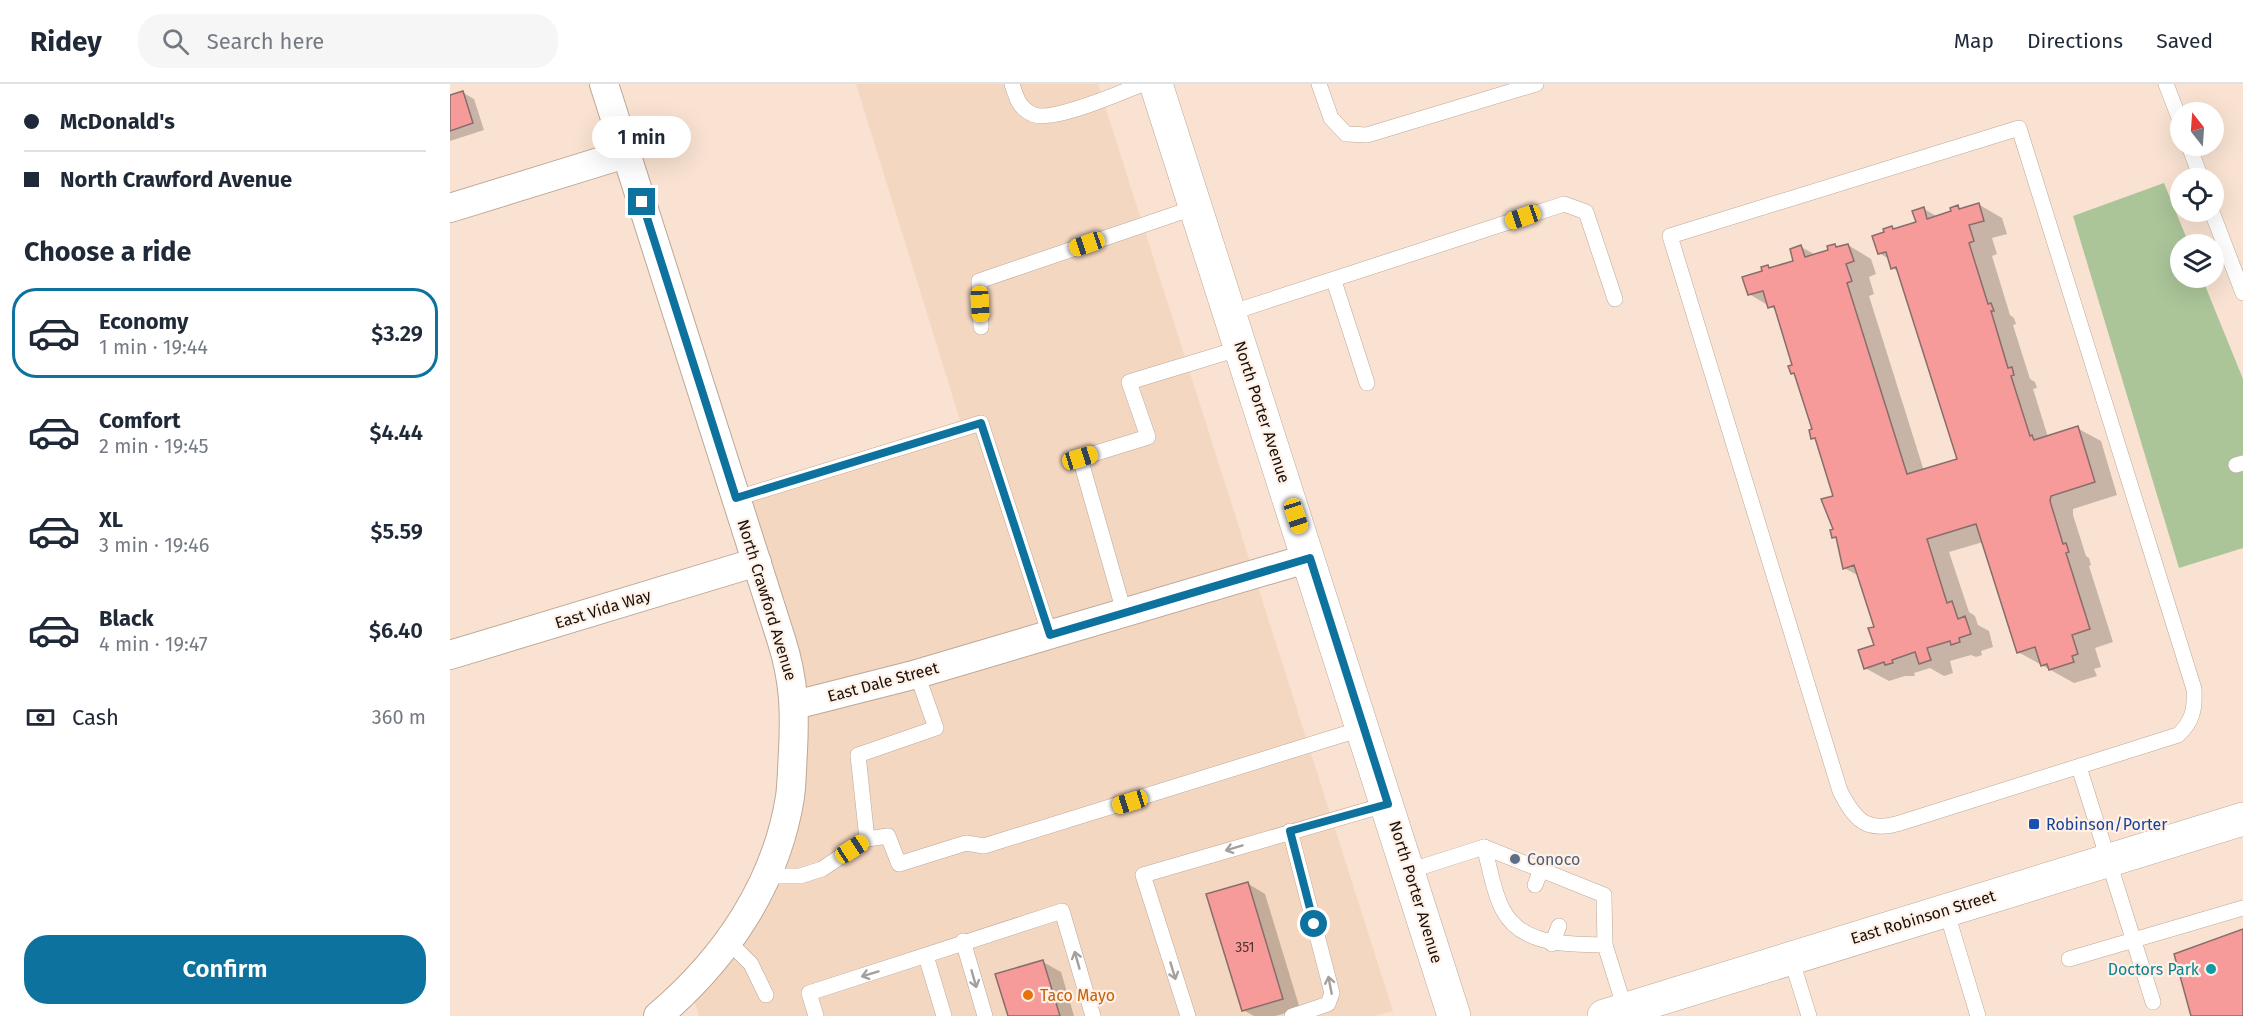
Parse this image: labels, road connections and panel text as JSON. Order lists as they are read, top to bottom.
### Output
{
  "streets": {
    "main road": ["North Porter Avenue", "East Robinson Street"],
    "street": ["North Crawford Avenue", "East Vida Way", "East Dale Street"]
  },
  "crossings": [
    ["North Porter Avenue", "East Dale Street"],
    ["North Crawford Avenue", "East Vida Way"],
    ["North Crawford Avenue", "East Dale Street"]
  ],
  "places": {
    "transit": ["Robinson/Porter"],
    "other": ["Conoco", "Doctors Park", "Taco Mayo"]
  },
  "house_numbers": ["351"],
  "north": "top",
  "page": {
    "header": "Ridey",
    "search": "Search here",
    "nav": ["Map", "Directions", "Saved"],
    "banner": ["McDonald's", "North Crawford Avenue"],
    "bubble": "1 min",
    "heading": "Choose a ride",
    "list": [
      {
        "name": "Economy",
        "note": "1 min · 19:44",
        "value": "$3.29"
      },
      {
        "name": "Comfort",
        "note": "2 min · 19:45",
        "value": "$4.44"
      },
      {
        "name": "XL",
        "note": "3 min · 19:46",
        "value": "$5.59"
      },
      {
        "name": "Black",
        "note": "4 min · 19:47",
        "value": "$6.40"
      }
    ],
    "pay": ["Cash", "360 m"],
    "buttons": "Confirm"
  }
}
